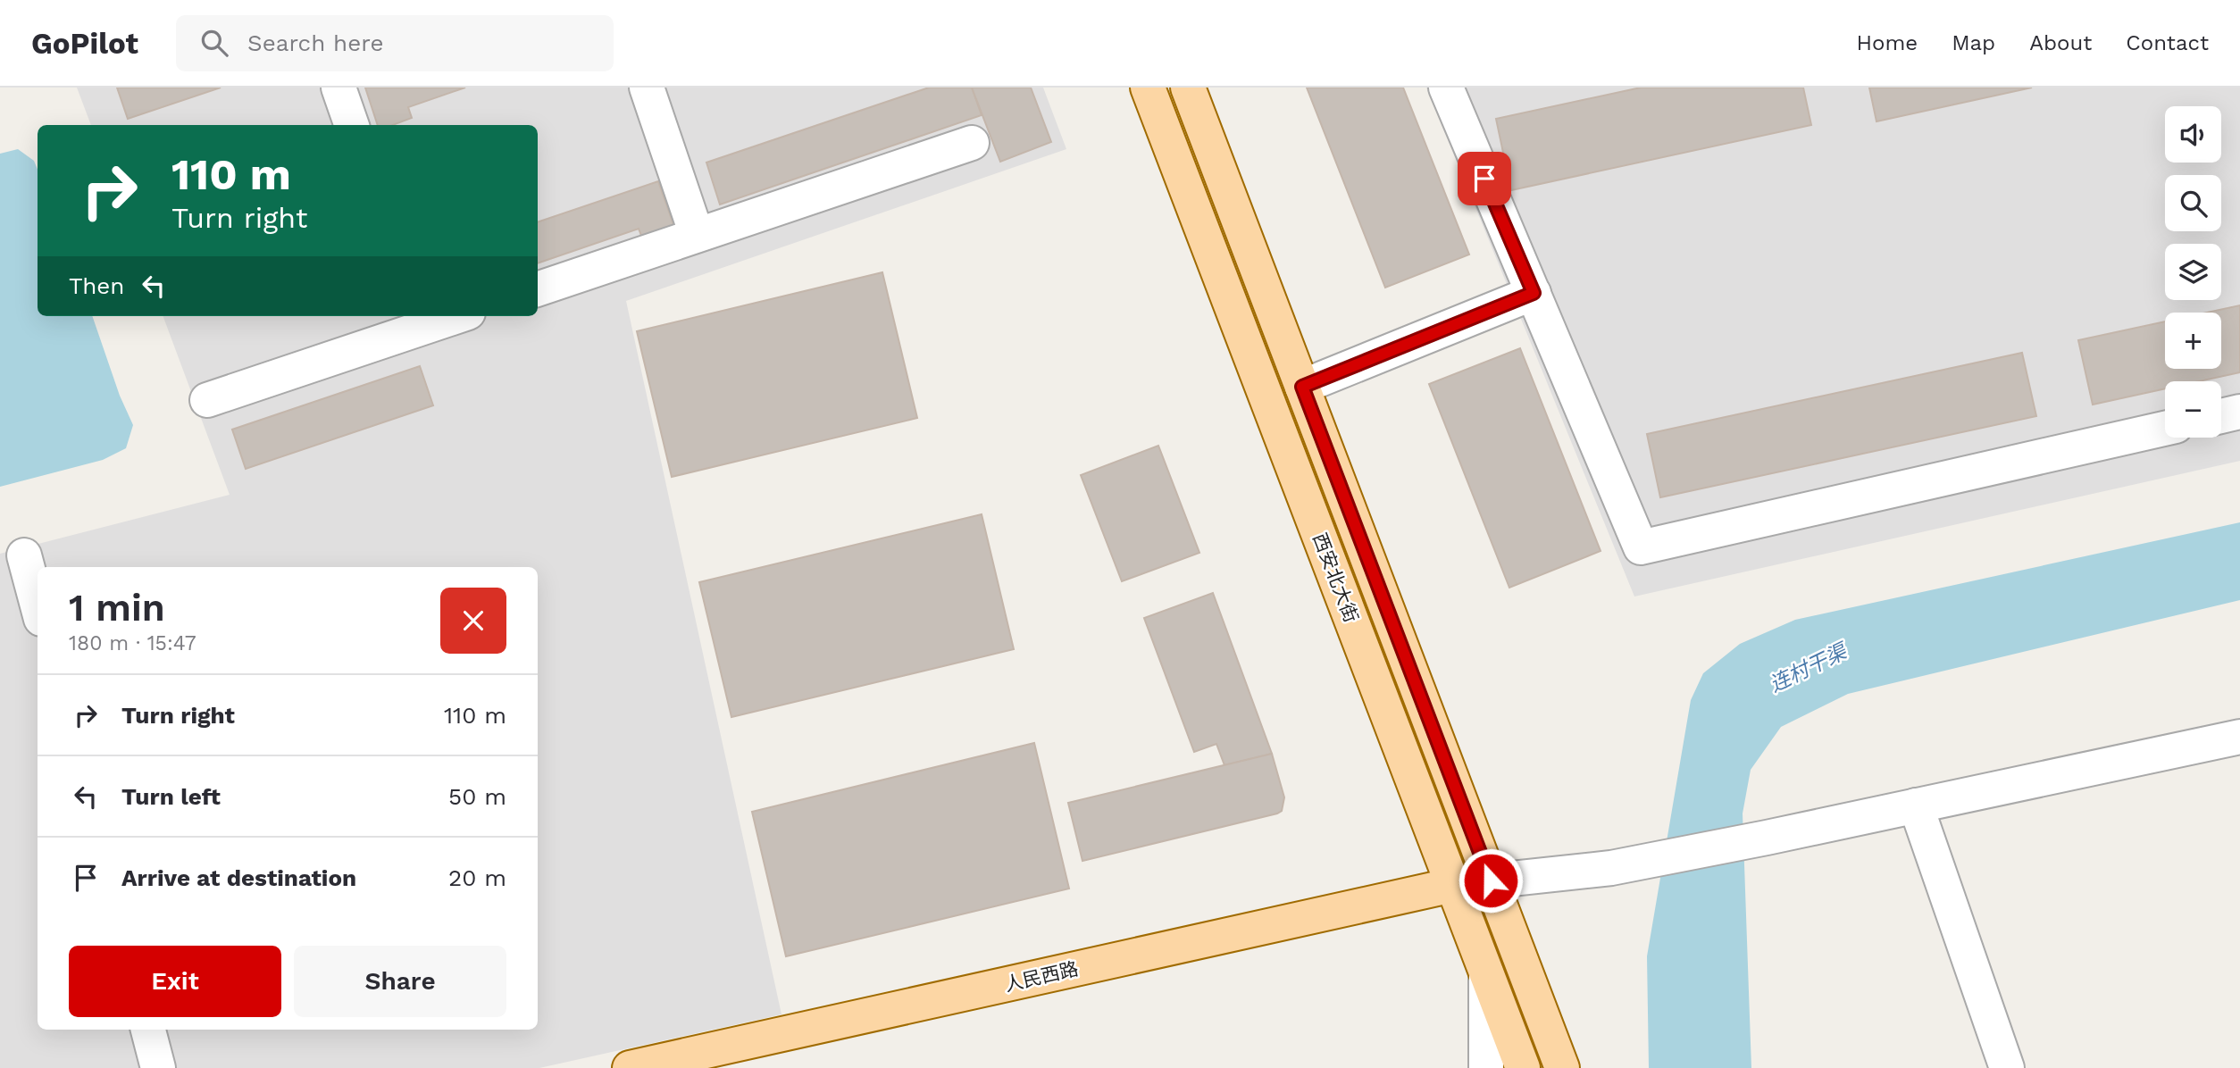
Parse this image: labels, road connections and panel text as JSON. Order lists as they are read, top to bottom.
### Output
{
  "streets": {
    "main road": ["西安北大街", "人民西路"]
  },
  "crossings": [
    ["西安北大街", "人民西路"]
  ],
  "water": ["连村干渠"],
  "page": {
    "header": "GoPilot",
    "search": "Search here",
    "nav": [
      "Home",
      "Map",
      "About",
      "Contact"
    ],
    "map_buttons": ["+", "−"],
    "turn": ["110 m", "Turn right"],
    "then": "Then",
    "heading": ["1 min", "180 m · 15:47"],
    "list": [
      {
        "name": "Turn right",
        "value": "110 m"
      },
      {
        "name": "Turn left",
        "value": "50 m"
      },
      {
        "name": "Arrive at destination",
        "value": "20 m"
      }
    ],
    "buttons": ["Exit", "Share"]
  }
}
